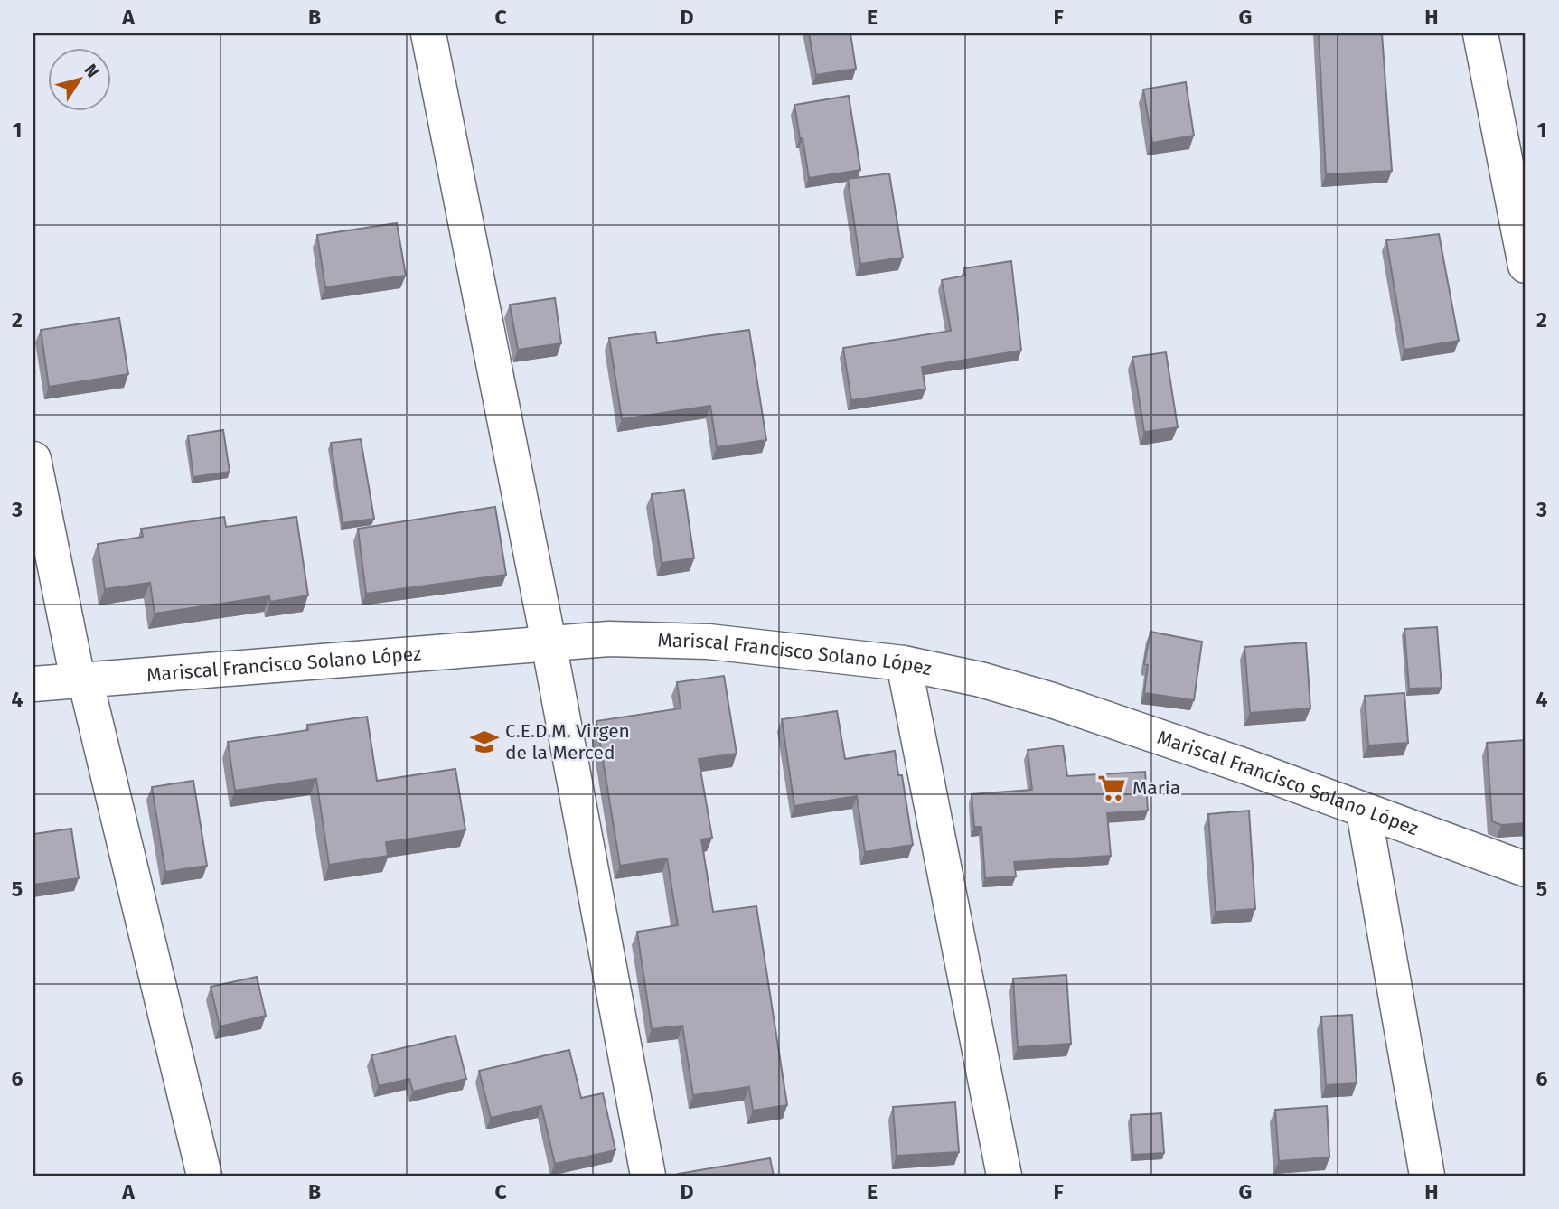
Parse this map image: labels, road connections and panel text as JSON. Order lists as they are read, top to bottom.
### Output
{
  "streets": {
    "street": ["Mariscal Francisco Solano López"]
  },
  "places": {
    "school or university": ["C.E.D.M. Virgen de la Merced"],
    "supermarket": ["Maria"]
  },
  "north": "top right",
  "grid": {
    "columns": [
      "A",
      "B",
      "C",
      "D",
      "E",
      "F",
      "G",
      "H"
    ],
    "rows": [
      "1",
      "2",
      "3",
      "4",
      "5",
      "6"
    ]
  }
}
